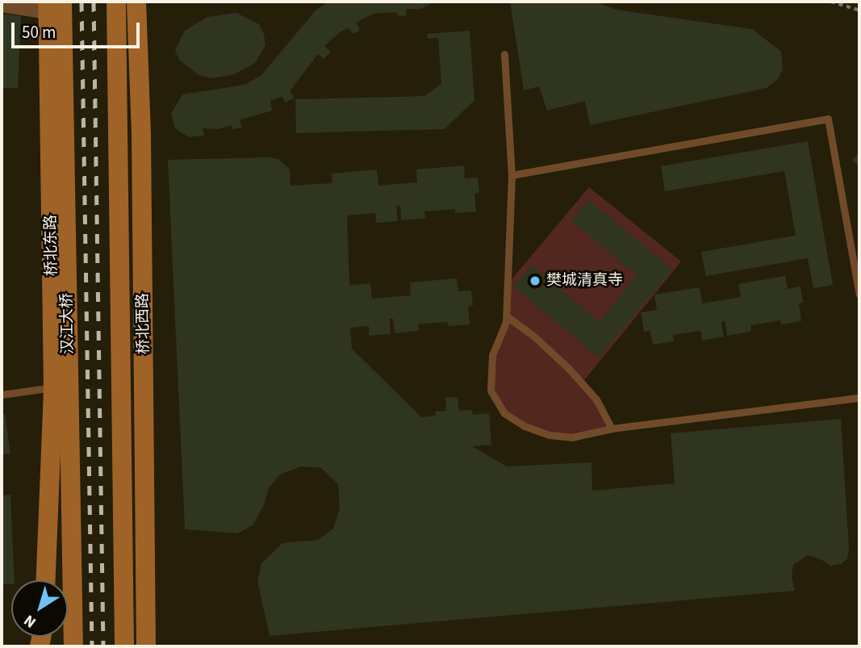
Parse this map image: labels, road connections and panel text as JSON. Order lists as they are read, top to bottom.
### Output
{
  "streets": {
    "main road": ["桥北东路", "汉江大桥", "桥北西路"]
  },
  "crossings": [
    ["桥北东路", "汉江大桥"]
  ],
  "places": ["樊城清真寺"],
  "scale_bar": "50 m",
  "north": "bottom left"
}
